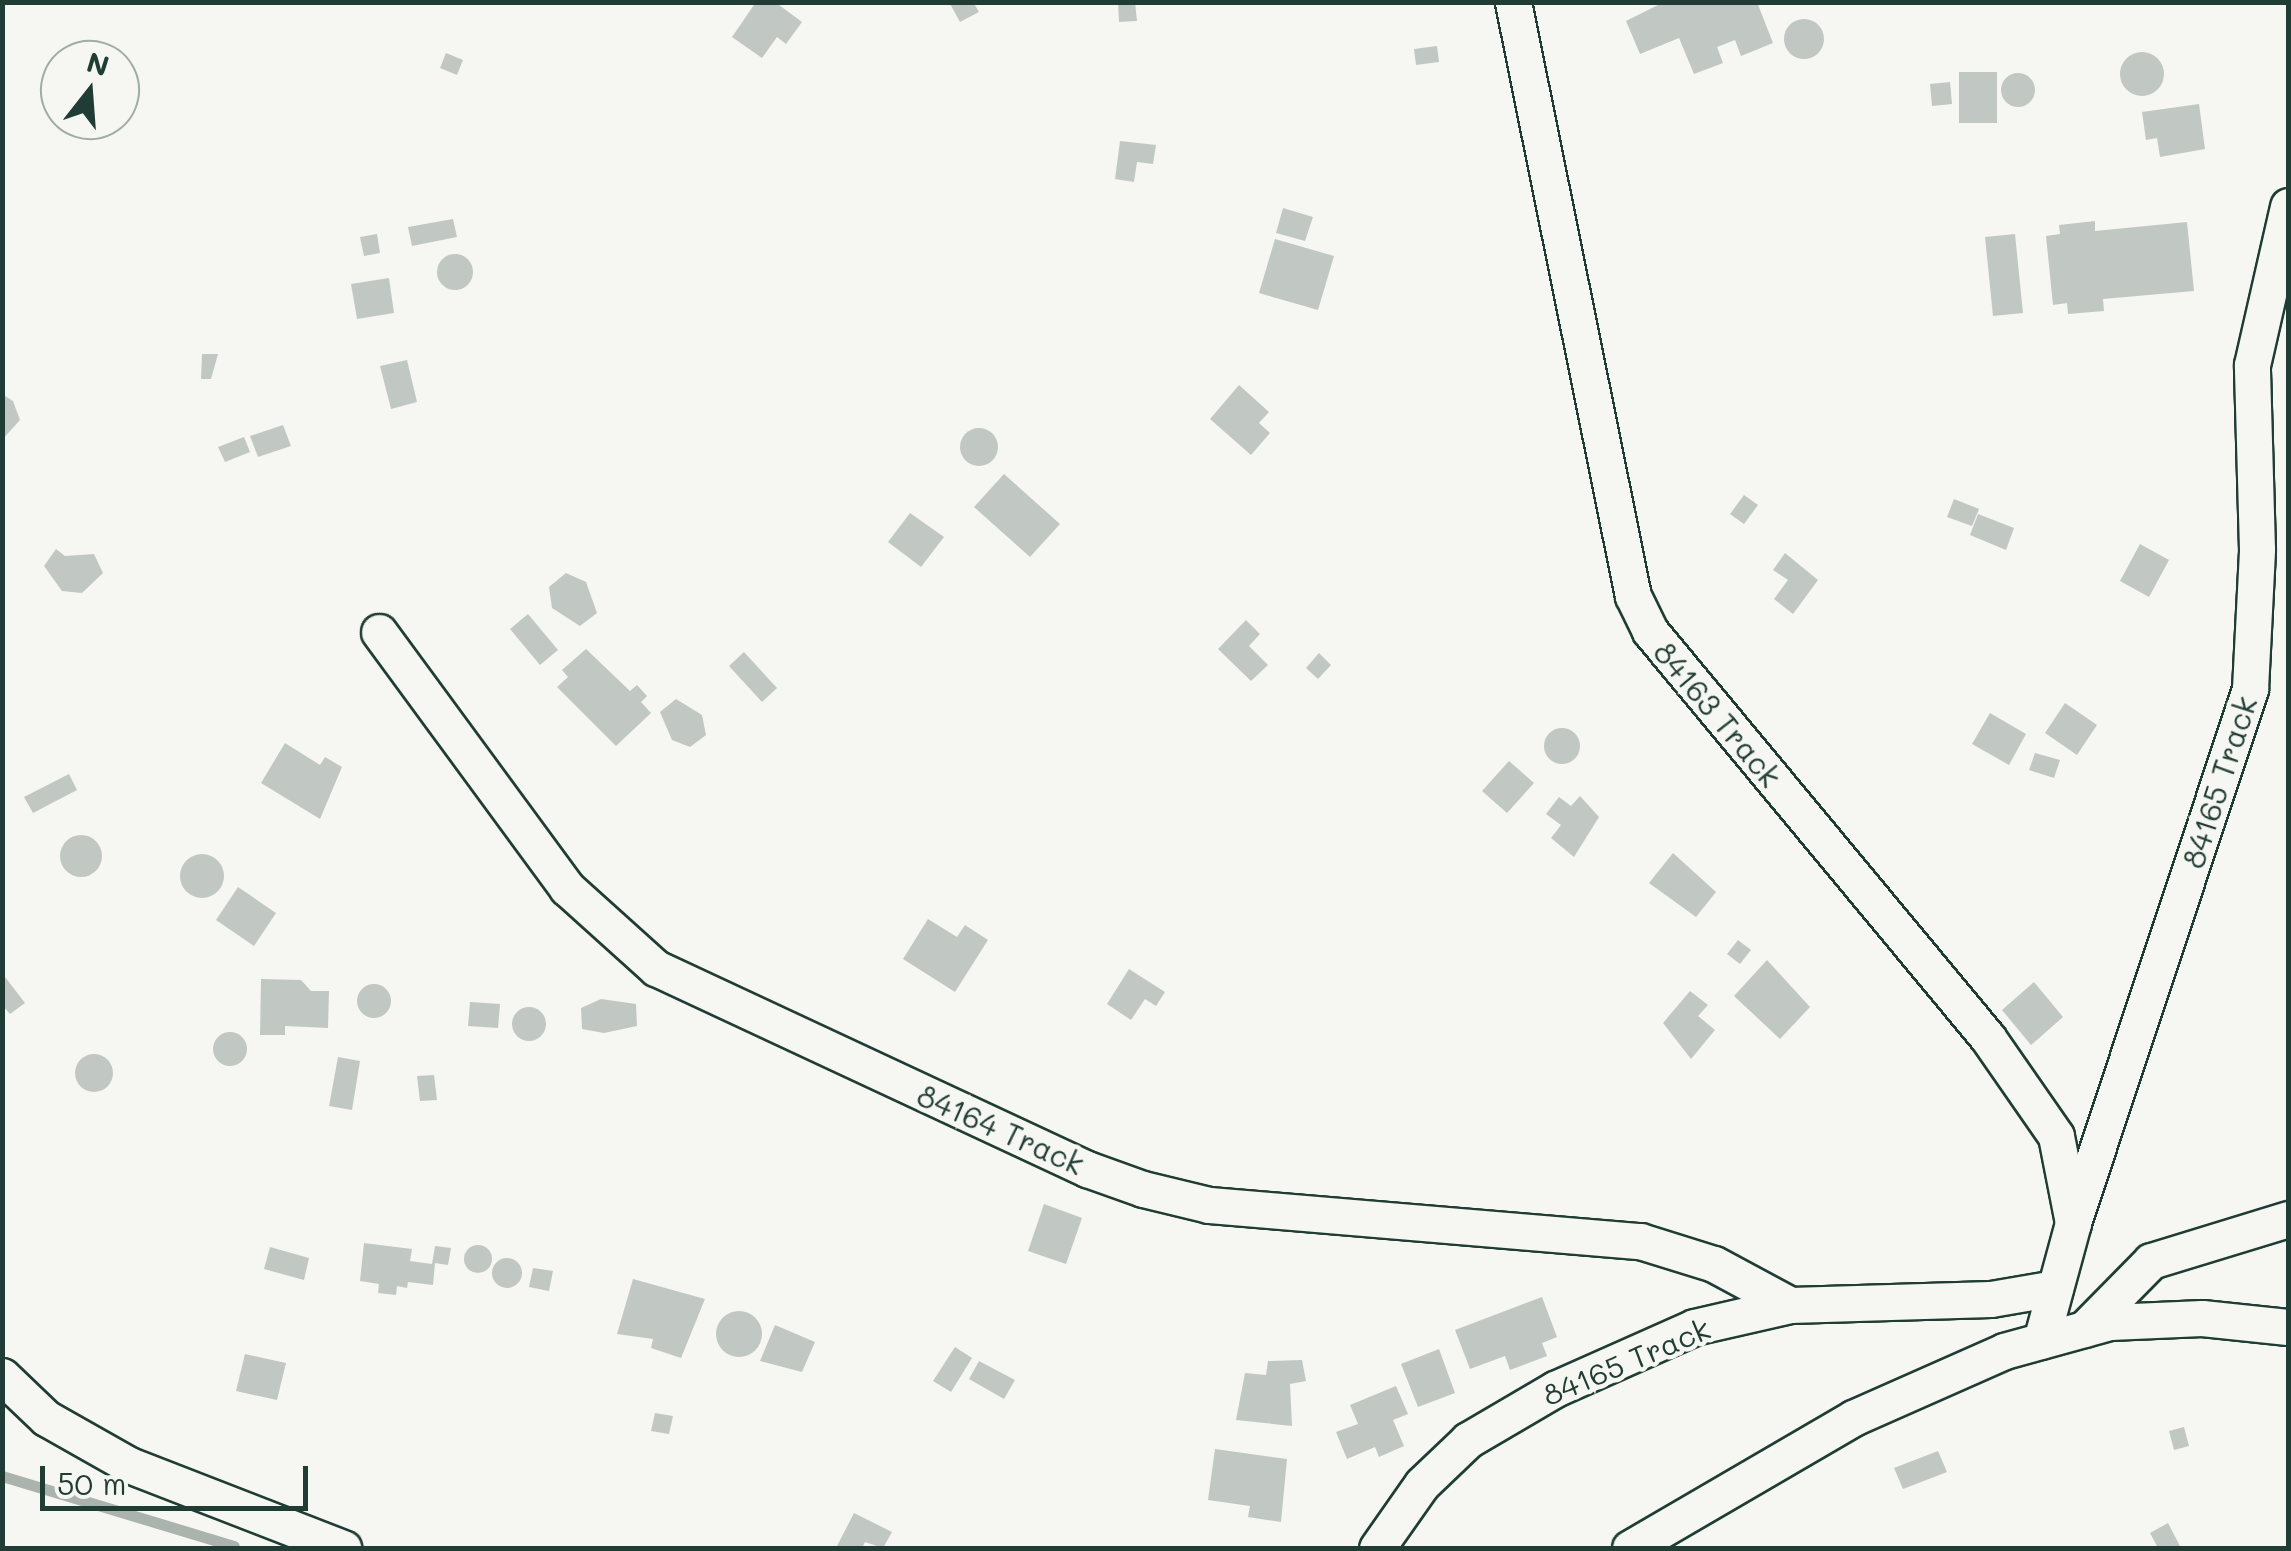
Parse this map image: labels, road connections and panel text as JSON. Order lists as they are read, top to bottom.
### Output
{
  "streets": {
    "street": ["84163 Track", "84165 Track", "84164 Track"]
  },
  "crossings": [
    ["84163 Track", "84165 Track"],
    ["84165 Track", "84164 Track"]
  ],
  "scale_bar": "50 m",
  "north": "top"
}
